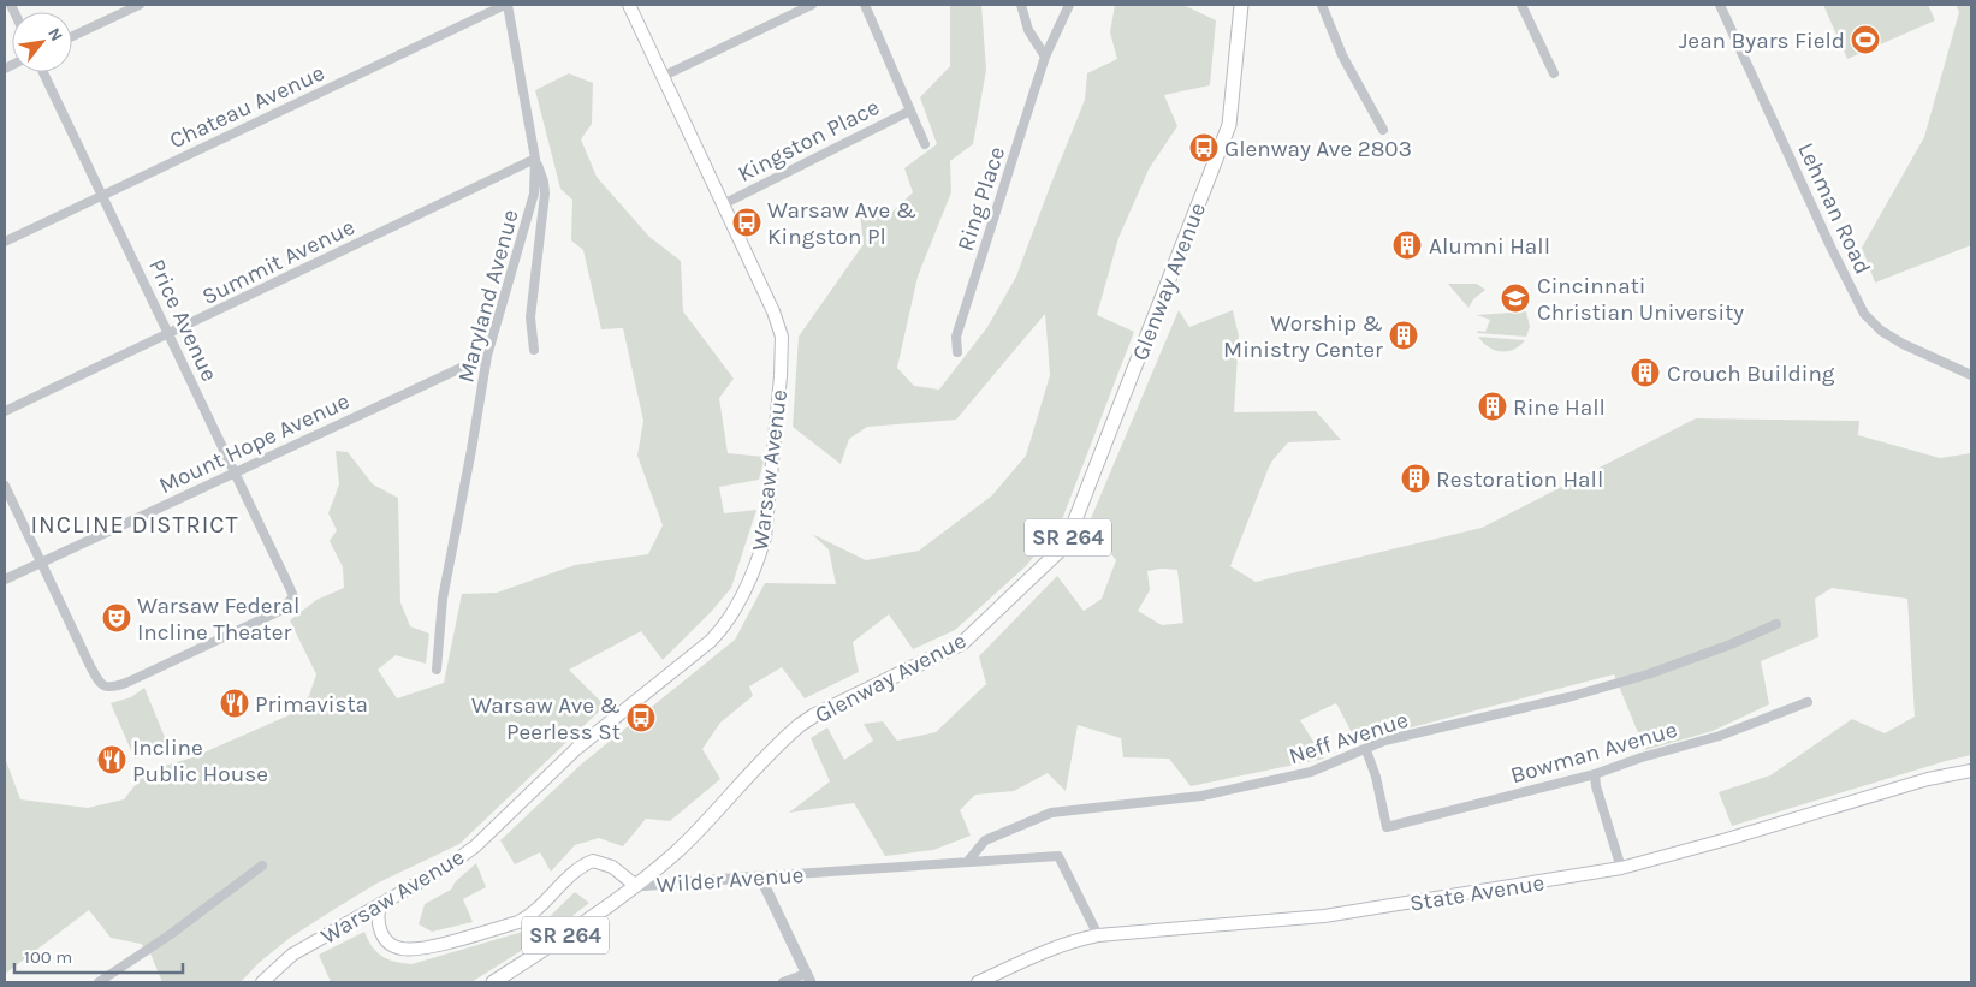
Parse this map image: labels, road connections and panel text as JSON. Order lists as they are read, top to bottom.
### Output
{
  "streets": {
    "main road": [
      "Glenway Avenue",
      "Warsaw Avenue",
      "SR 264",
      "Wilder Avenue",
      "State Avenue"
    ],
    "street": [
      "Chateau Avenue",
      "Kingston Place",
      "Ring Place",
      "Lehman Road",
      "Summit Avenue",
      "Maryland Avenue",
      "Price Avenue",
      "Mount Hope Avenue",
      "Neff Avenue",
      "Bowman Avenue"
    ]
  },
  "crossings": [
    ["Chateau Avenue", "Maryland Avenue"],
    ["Chateau Avenue", "Price Avenue"],
    ["Kingston Place", "Warsaw Avenue"],
    ["Summit Avenue", "Maryland Avenue"],
    ["Summit Avenue", "Price Avenue"],
    ["Glenway Avenue", "Wilder Avenue"],
    ["Maryland Avenue", "Mount Hope Avenue"],
    ["Price Avenue", "Mount Hope Avenue"],
    ["Warsaw Avenue", "Wilder Avenue"],
    ["Neff Avenue", "Bowman Avenue"],
    ["Neff Avenue", "Wilder Avenue"],
    ["Wilder Avenue", "State Avenue"]
  ],
  "districts": ["INCLINE DISTRICT"],
  "places": {
    "sports": ["Jean Byars Field"],
    "bus stop": ["Glenway Ave 2803", "Warsaw Ave & Kingston Pl", "Warsaw Ave & Peerless St"],
    "building": [
      "Alumni Hall",
      "Worship & Ministry Center",
      "Crouch Building",
      "Rine Hall",
      "Restoration Hall"
    ],
    "school or university": ["Cincinnati Christian University"],
    "theatre": ["Warsaw Federal Incline Theater"],
    "restaurant": ["Primavista", "Incline Public House"]
  },
  "scale_bar": "100 m",
  "north": "top right"
}
